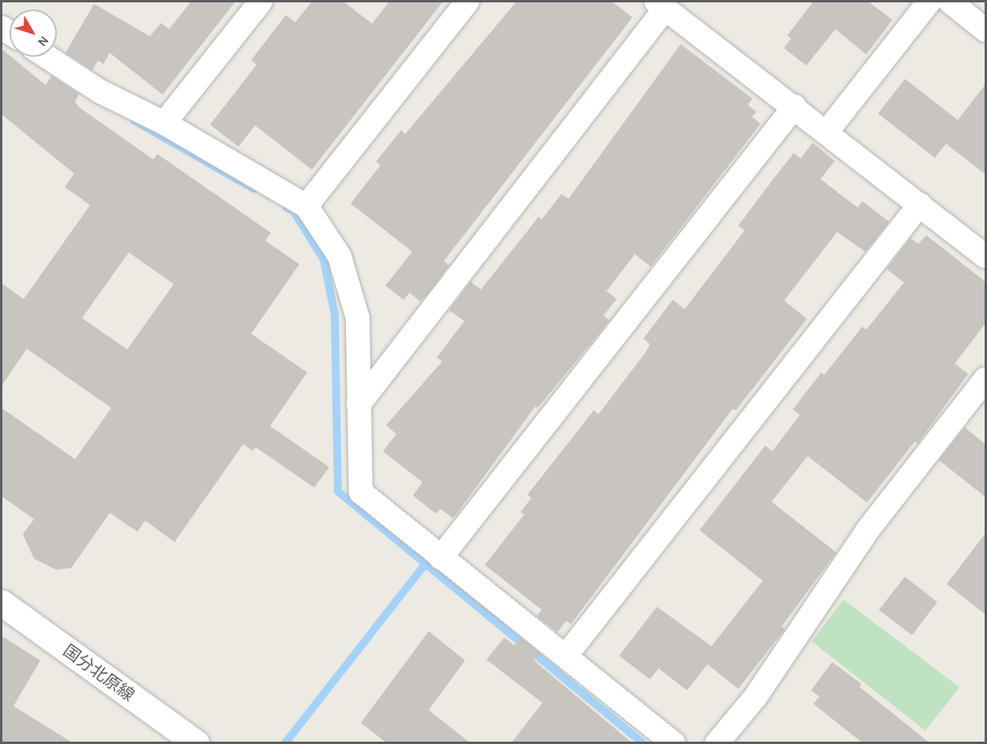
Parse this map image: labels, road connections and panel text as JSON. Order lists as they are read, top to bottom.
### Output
{
  "streets": {
    "street": ["国分北原線"]
  },
  "north": "bottom right"
}
